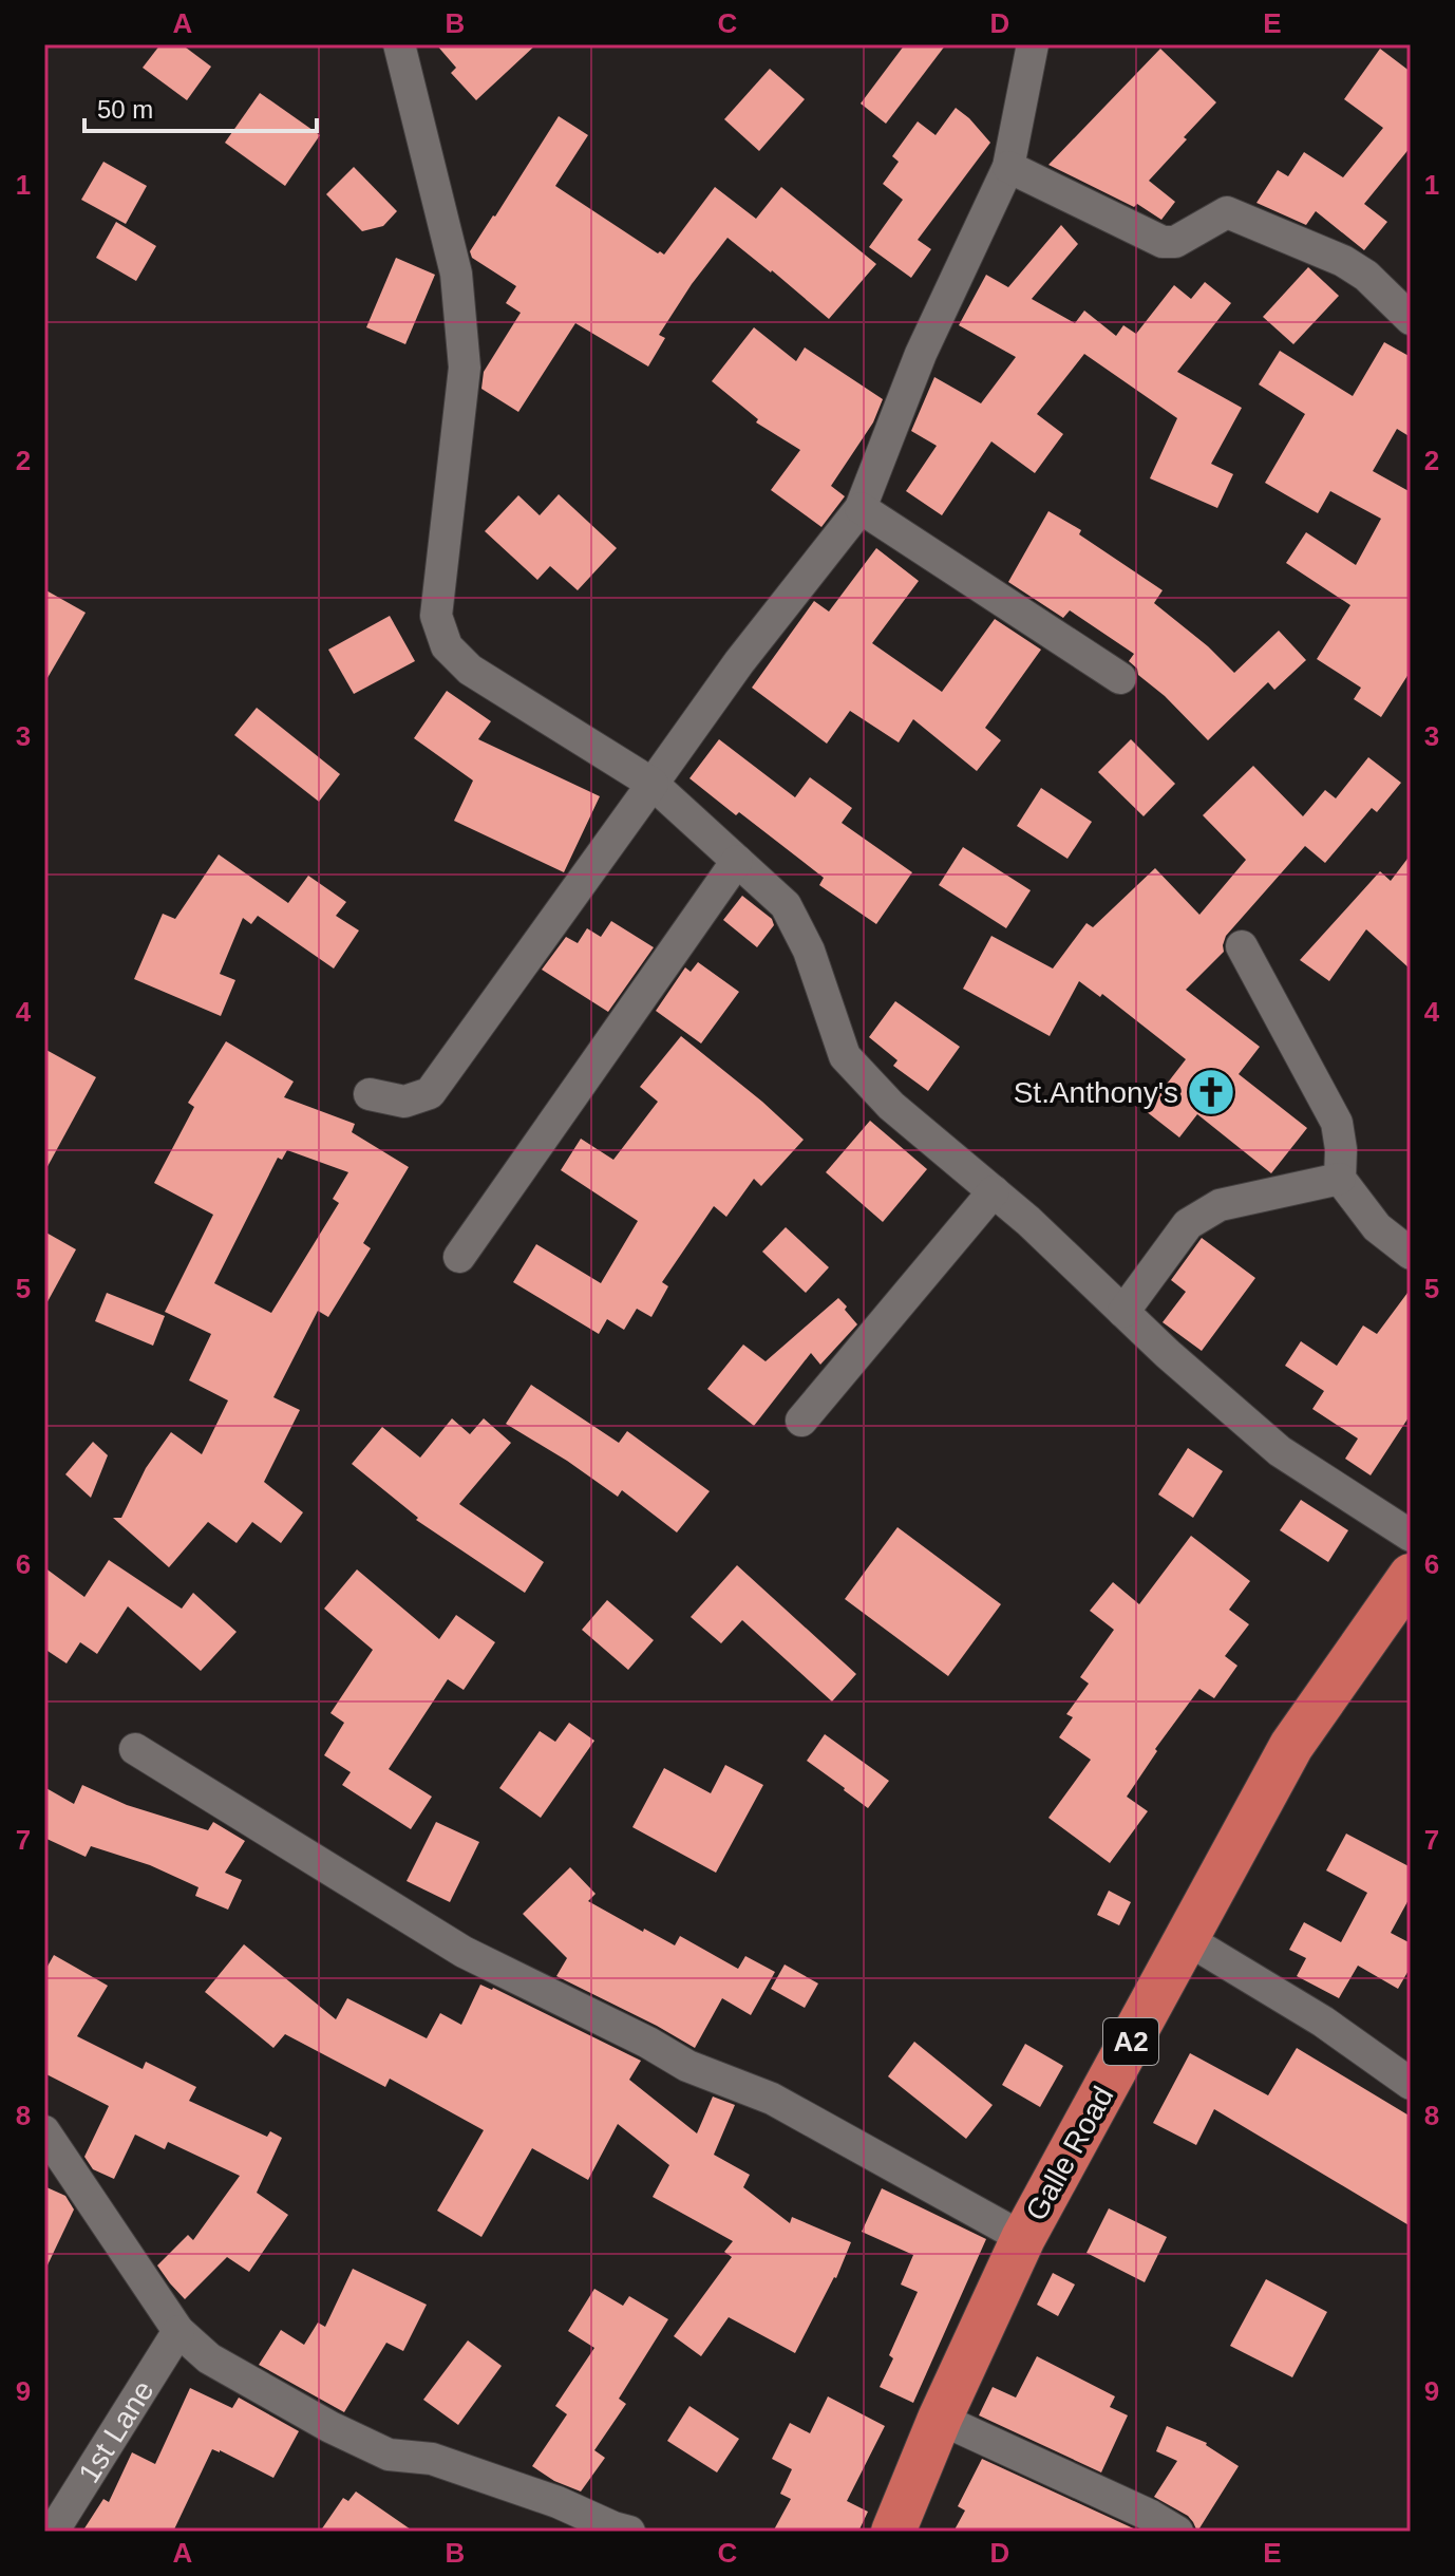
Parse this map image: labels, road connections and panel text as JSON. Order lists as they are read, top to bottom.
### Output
{
  "streets": {
    "highway": ["A2", "Galle Road"],
    "street": ["1st Lane"]
  },
  "places": {
    "church": ["St.Anthony's"]
  },
  "scale_bar": "50 m",
  "grid": {
    "columns": [
      "A",
      "B",
      "C",
      "D",
      "E"
    ],
    "rows": [
      "1",
      "2",
      "3",
      "4",
      "5",
      "6",
      "7",
      "8",
      "9"
    ]
  }
}
